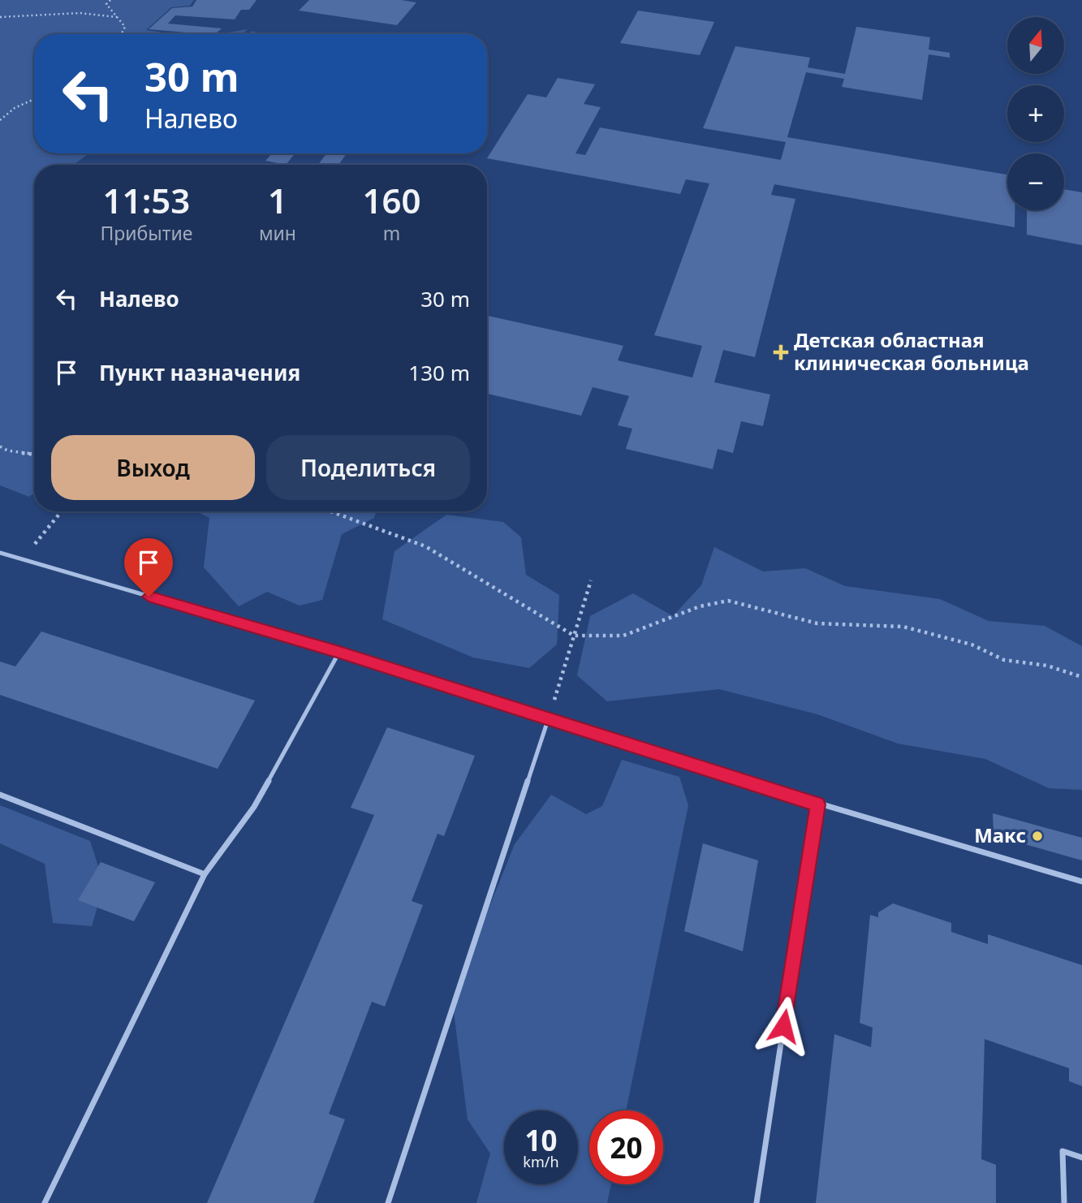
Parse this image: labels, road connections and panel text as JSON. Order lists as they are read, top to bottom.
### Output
{
  "places": {
    "health": ["Детская областная клиническая больница"],
    "other": ["Макс"]
  },
  "north": "top",
  "page": {
    "map_buttons": ["+", "−"],
    "turn": ["30 m", "Налево"],
    "eta": [
      "11:53",
      "Прибытие",
      "1",
      "мин",
      "160",
      "m"
    ],
    "list": [
      {
        "name": "Налево",
        "value": "30 m"
      },
      {
        "name": "Пункт назначения",
        "value": "130 m"
      }
    ],
    "buttons": ["Выход", "Поделиться"],
    "speed": "10 km/h",
    "limit": "20"
  }
}
